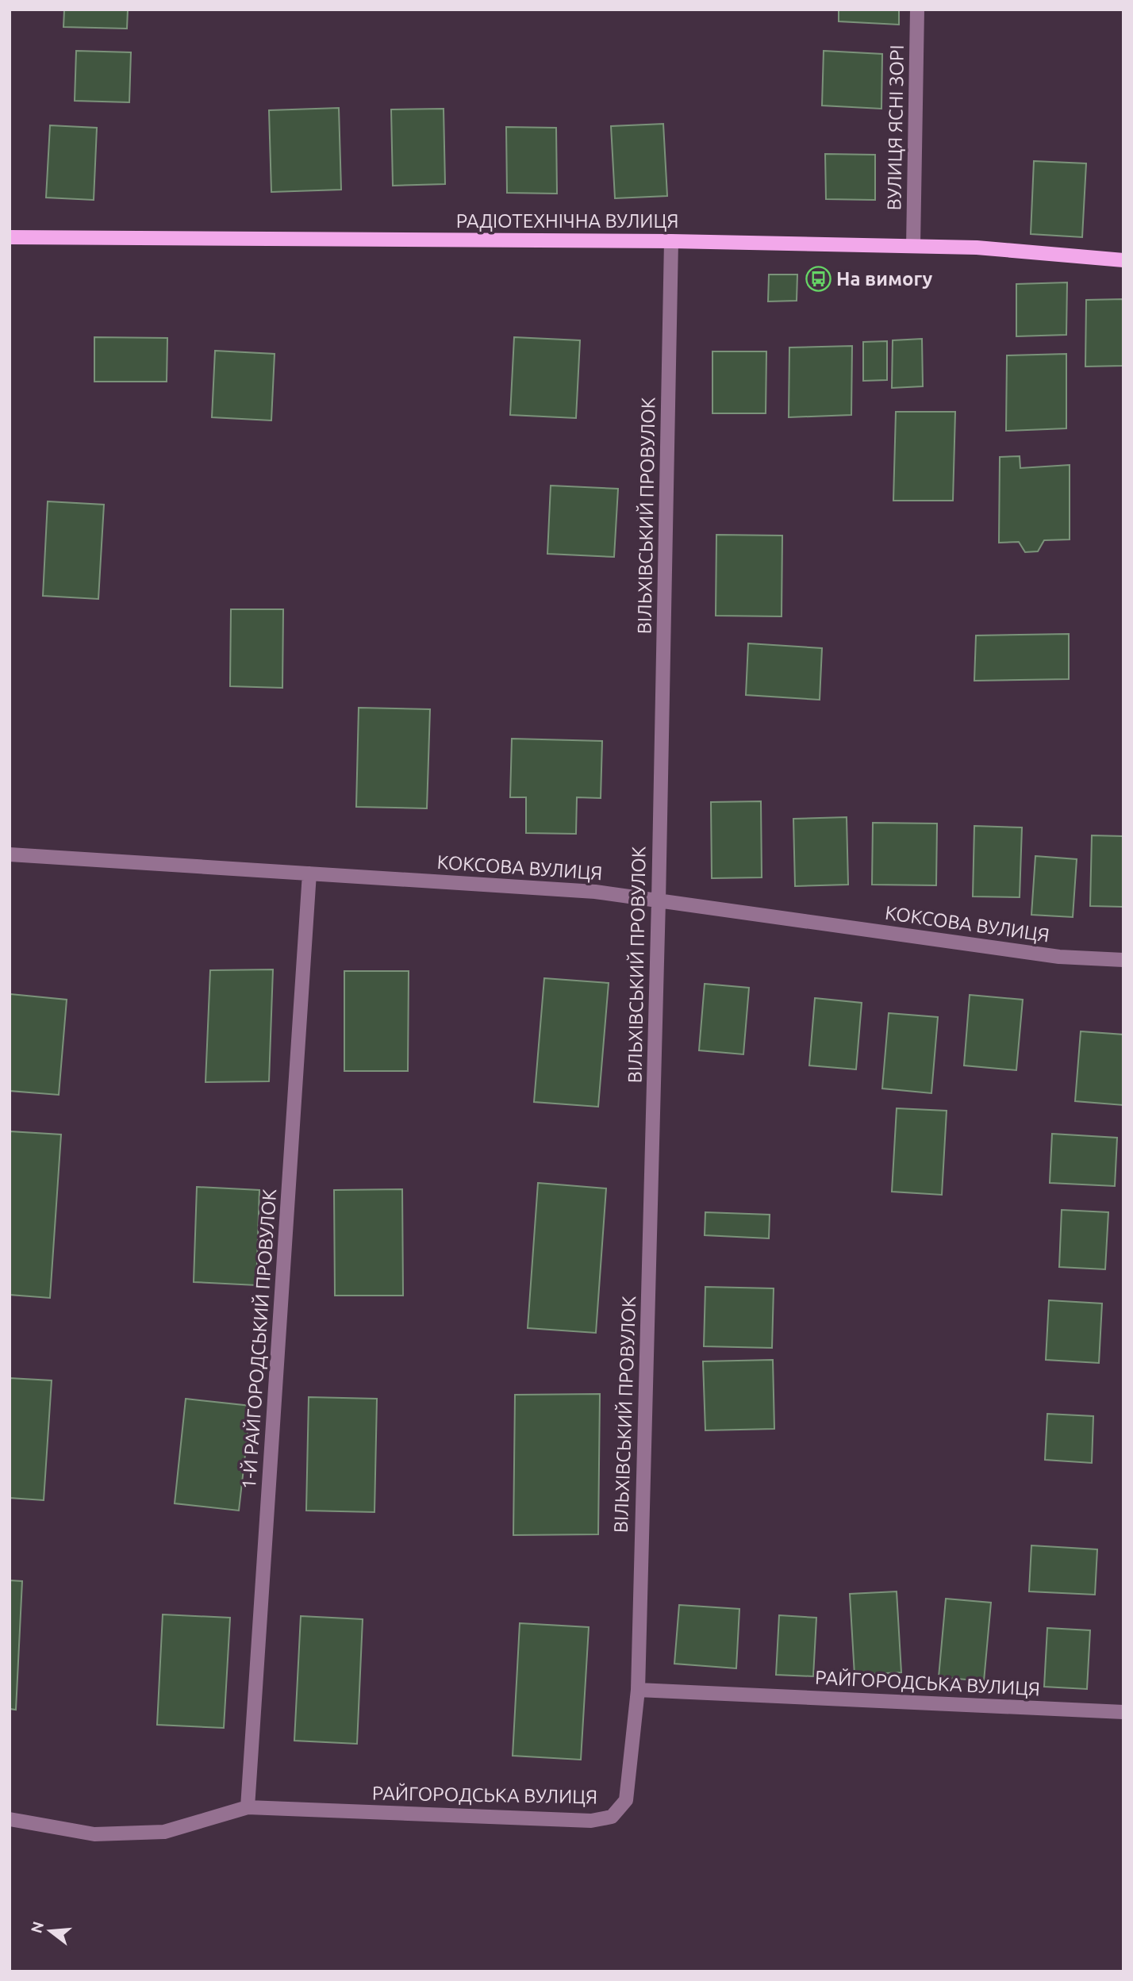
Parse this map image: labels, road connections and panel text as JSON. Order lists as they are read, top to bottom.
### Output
{
  "streets": {
    "main road": ["РАДІОТЕХНІЧНА ВУЛИЦЯ"],
    "street": [
      "ВУЛИЦЯ ЯСНІ ЗОРІ",
      "ВІЛЬХІВСЬКИЙ ПРОВУЛОК",
      "КОКСОВА ВУЛИЦЯ",
      "1-Й РАЙГОРОДСЬКИЙ ПРОВУЛОК",
      "РАЙГОРОДСЬКА ВУЛИЦЯ"
    ]
  },
  "crossings": [
    ["ВУЛИЦЯ ЯСНІ ЗОРІ", "РАДІОТЕХНІЧНА ВУЛИЦЯ"],
    ["РАДІОТЕХНІЧНА ВУЛИЦЯ", "ВІЛЬХІВСЬКИЙ ПРОВУЛОК"],
    ["ВІЛЬХІВСЬКИЙ ПРОВУЛОК", "КОКСОВА ВУЛИЦЯ"],
    ["ВІЛЬХІВСЬКИЙ ПРОВУЛОК", "РАЙГОРОДСЬКА ВУЛИЦЯ"],
    ["КОКСОВА ВУЛИЦЯ", "1-Й РАЙГОРОДСЬКИЙ ПРОВУЛОК"],
    ["1-Й РАЙГОРОДСЬКИЙ ПРОВУЛОК", "РАЙГОРОДСЬКА ВУЛИЦЯ"]
  ],
  "places": {
    "bus stop": ["На вимогу"]
  },
  "north": "left"
}
